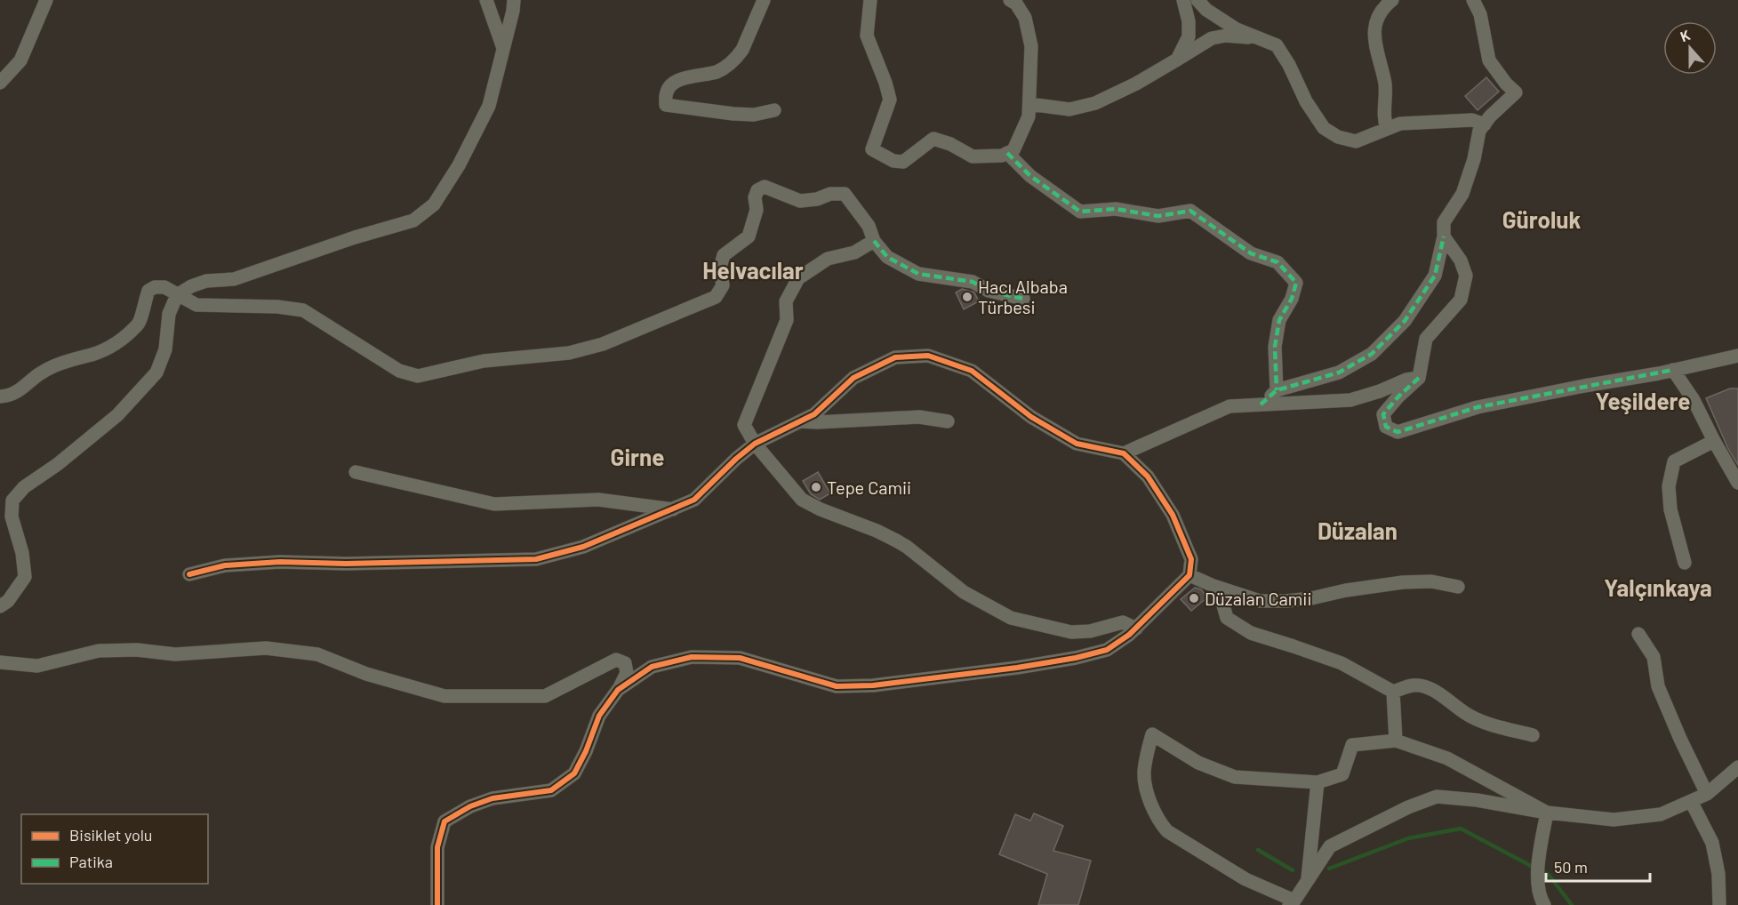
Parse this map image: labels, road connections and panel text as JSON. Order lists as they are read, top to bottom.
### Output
{
  "districts": [
    "Güroluk",
    "Helvacılar",
    "Yeşildere",
    "Girne",
    "Düzalan",
    "Yalçınkaya"
  ],
  "places": ["Hacı Albaba Türbesi", "Tepe Camii", "Düzalan Camii"],
  "legend": ["Bisiklet yolu", "Patika"],
  "scale_bar": "50 m",
  "north": "top"
}
